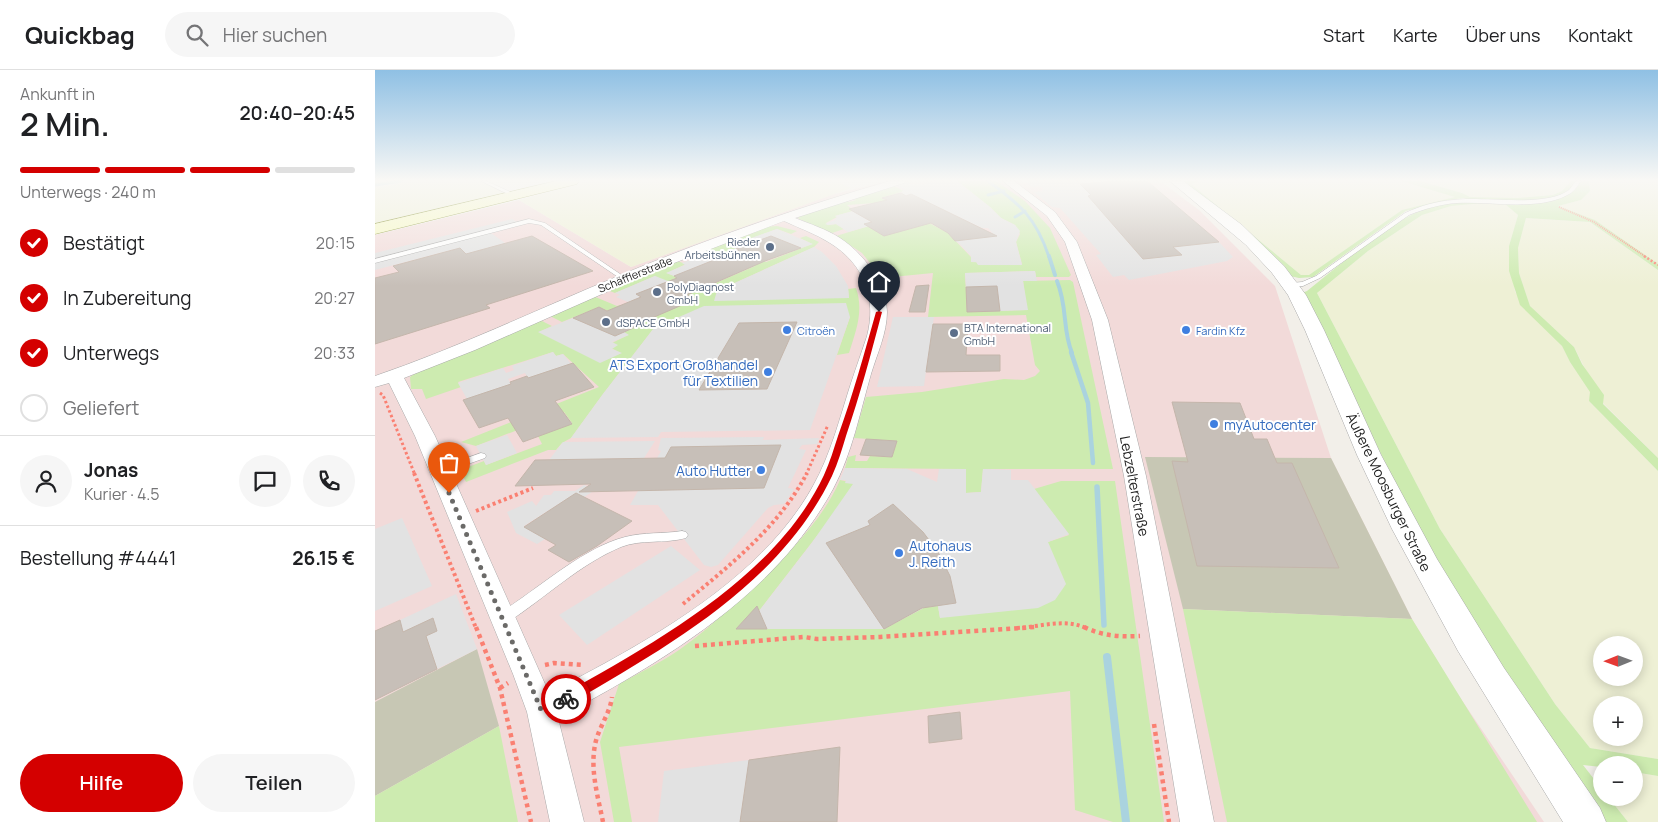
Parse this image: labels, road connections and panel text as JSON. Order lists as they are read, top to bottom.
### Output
{
  "streets": {
    "street": ["Schäfflerstraße", "Lebzelterstraße", "Äußere Moosburger Straße"]
  },
  "places": [
    "Rieder Arbeitsbühnen",
    "PolyDiagnost GmbH",
    "dSPACE GmbH",
    "Citroën",
    "Fardin Kfz",
    "BTA International GmbH",
    "ATS Export Großhandel für Textilien",
    "myAutocenter",
    "Auto Hutter",
    "Autohaus J. Reith"
  ],
  "north": "left",
  "page": {
    "header": "Quickbag",
    "search": "Hier suchen",
    "nav": [
      "Start",
      "Karte",
      "Über uns",
      "Kontakt"
    ],
    "heading": ["2 Min.", "Ankunft in", "20:40–20:45"],
    "panel": [
      "Jonas",
      "Kurier · 4.5",
      "Bestellung #4441",
      "26.15 €"
    ],
    "bar": "Unterwegs · 240 m",
    "list": [
      ["Bestätigt", "20:15"],
      ["In Zubereitung", "20:27"],
      ["Unterwegs", "20:33"],
      "Geliefert"
    ],
    "map_buttons": ["+", "−"],
    "buttons": ["Hilfe", "Teilen"]
  }
}
